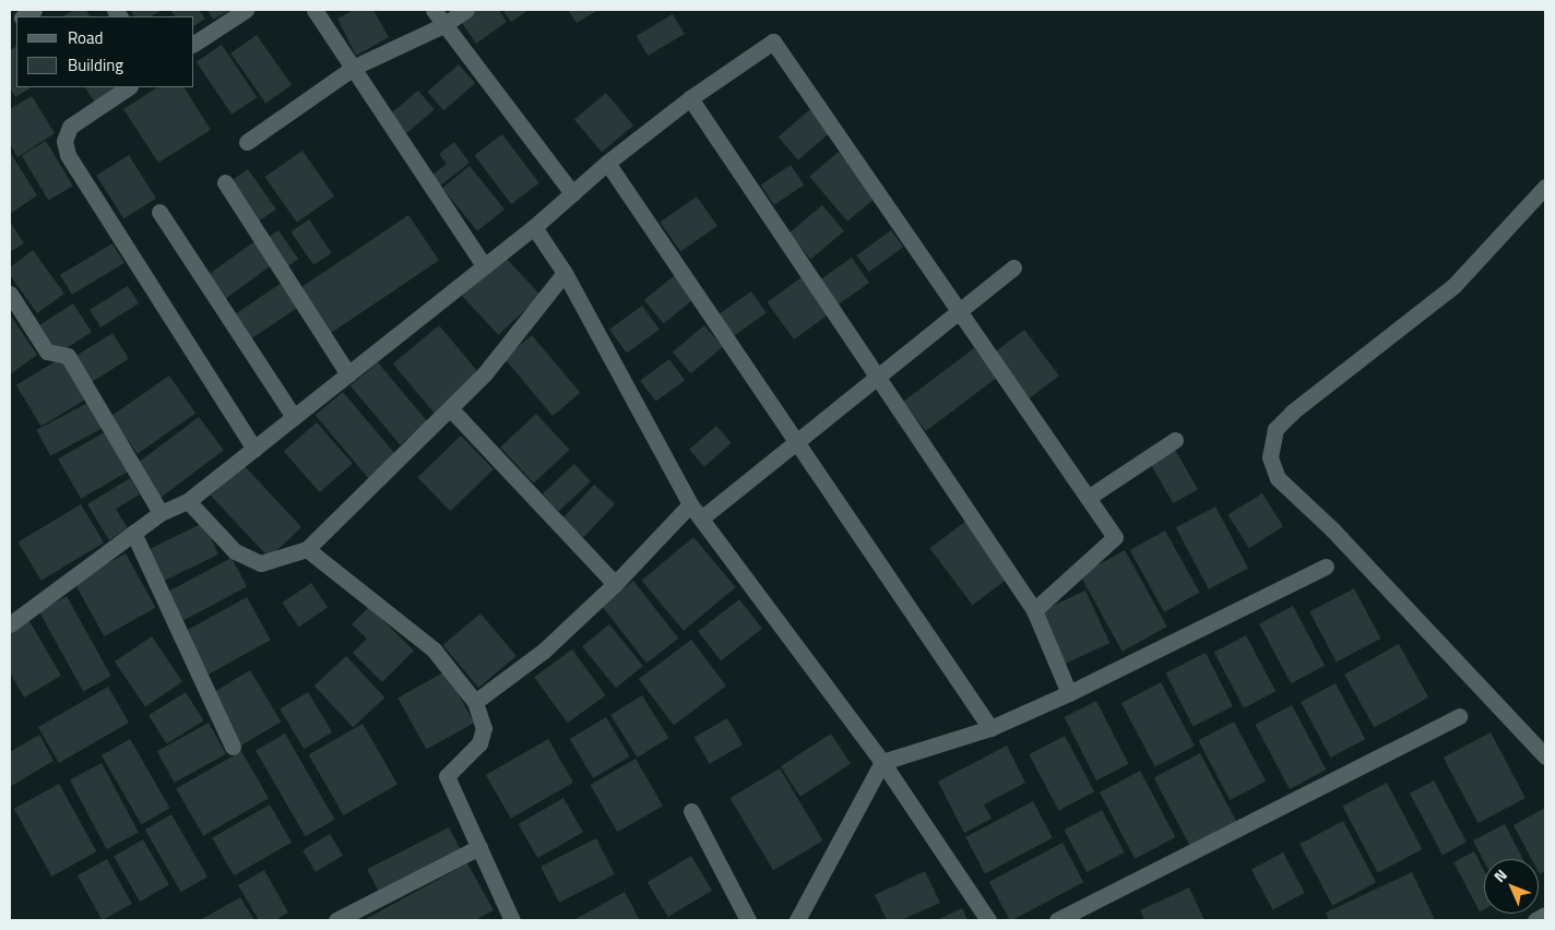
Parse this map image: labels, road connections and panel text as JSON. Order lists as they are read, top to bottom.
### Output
{
  "legend": ["Road", "Building"],
  "north": "top left"
}
